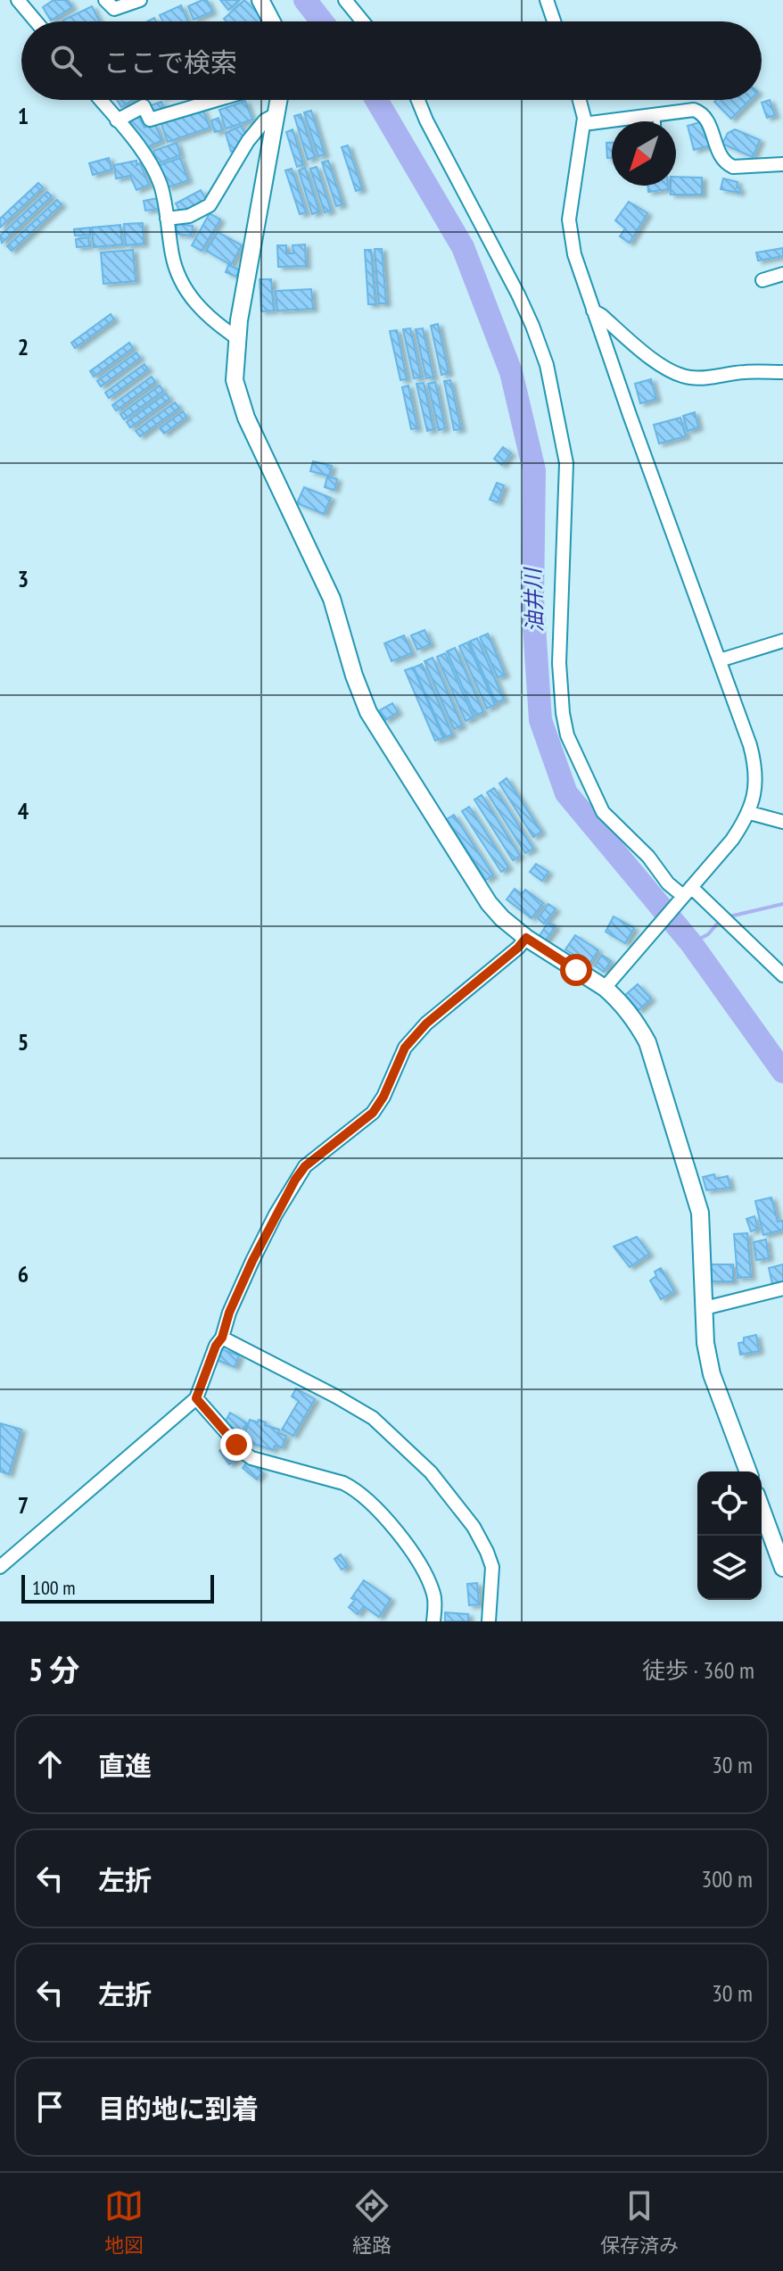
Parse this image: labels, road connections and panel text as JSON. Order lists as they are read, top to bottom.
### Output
{
  "water": ["油井川"],
  "scale_bar": "100 m",
  "north": "bottom left",
  "page": {
    "search": "ここで検索",
    "scale": "100 m",
    "heading": ["5 分", "徒歩 · 360 m"],
    "list": [
      ["直進", "30 m"],
      ["左折", "300 m"],
      ["左折", "30 m"],
      "目的地に到着"
    ],
    "nav": ["地図", "経路", "保存済み"]
  },
  "grid": {
    "rows": [
      "1",
      "2",
      "3",
      "4",
      "5",
      "6",
      "7"
    ]
  }
}
